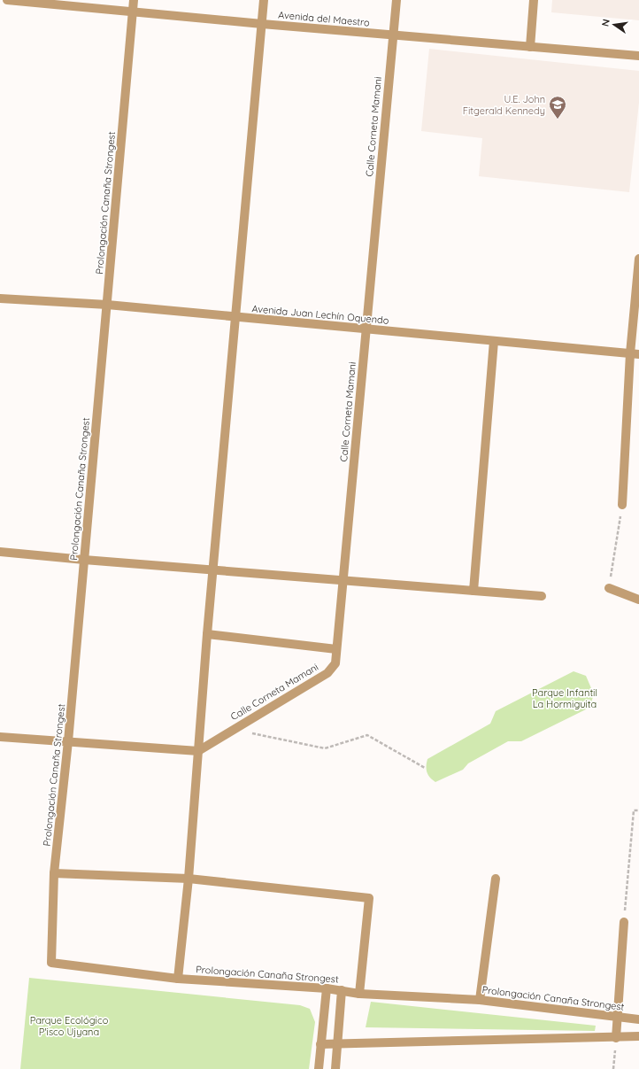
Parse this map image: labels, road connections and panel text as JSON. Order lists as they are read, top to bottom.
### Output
{
  "streets": {
    "street": [
      "Avenida del Maestro",
      "Calle Corneta Mamani",
      "Prolongación Canaña Strongest",
      "Avenida Juan Lechín Oquendo"
    ]
  },
  "crossings": [
    ["Avenida del Maestro", "Calle Corneta Mamani"],
    ["Avenida del Maestro", "Prolongación Canaña Strongest"],
    ["Calle Corneta Mamani", "Avenida Juan Lechín Oquendo"],
    ["Prolongación Canaña Strongest", "Avenida Juan Lechín Oquendo"]
  ],
  "parks": ["Parque Infantil La Hormiguita", "Parque Ecológico P'isco Ujyana"],
  "places": {
    "school or university": ["U.E. John Fitgerald Kennedy"]
  },
  "north": "left"
}
